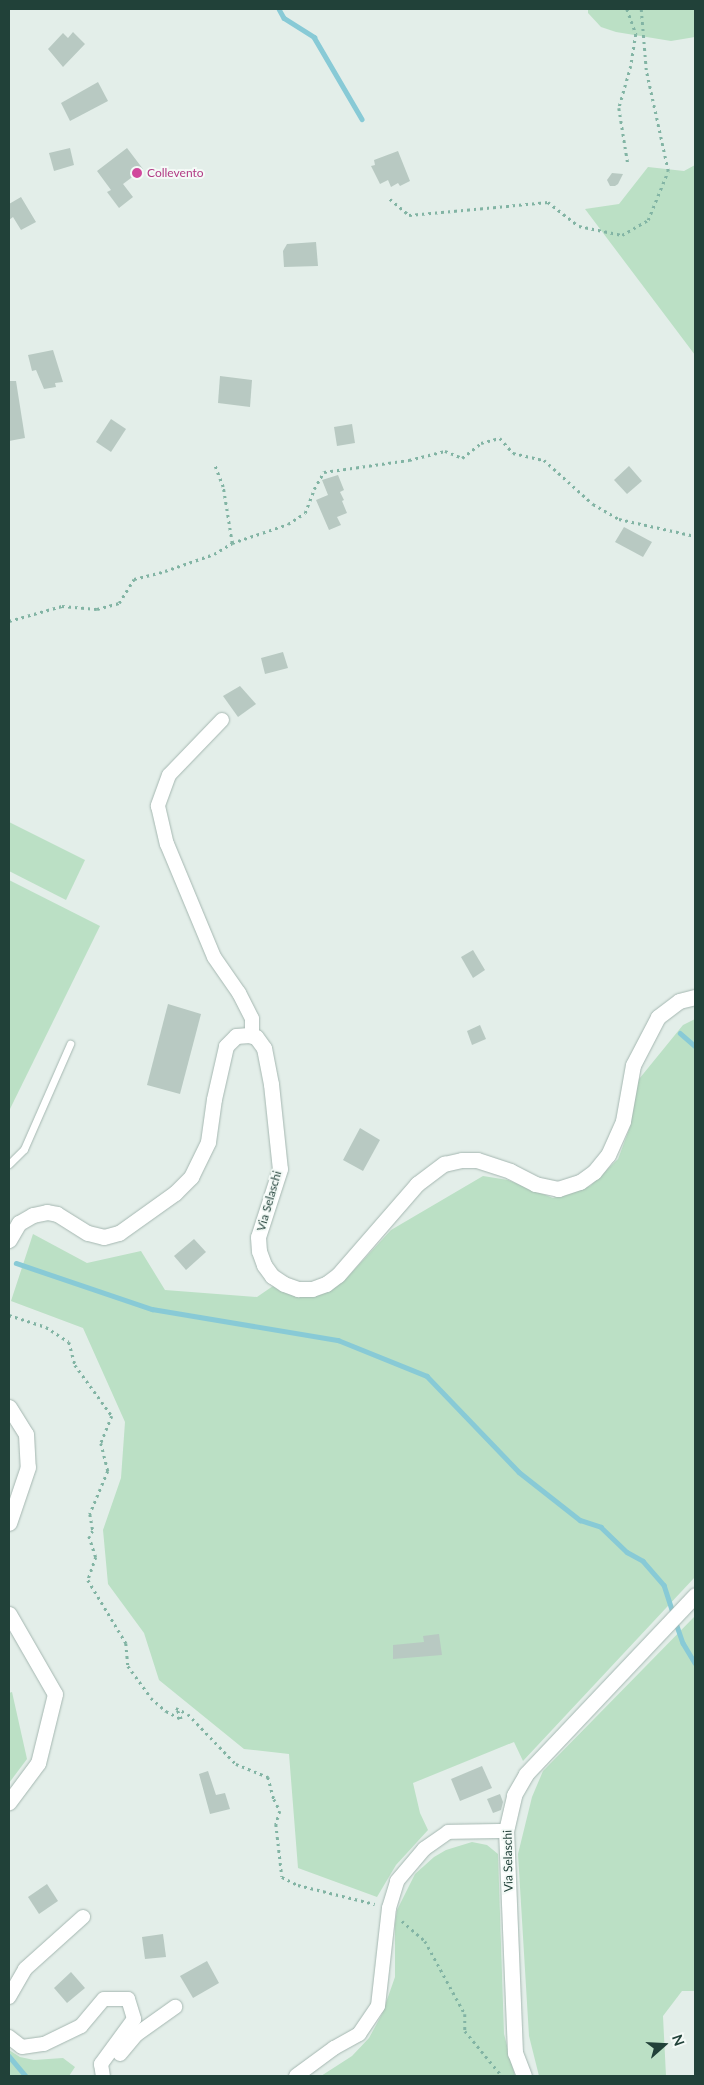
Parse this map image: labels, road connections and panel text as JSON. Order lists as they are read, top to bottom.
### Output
{
  "streets": {
    "street": ["Via Selaschi"]
  },
  "places": ["Collevento"],
  "north": "right"
}
